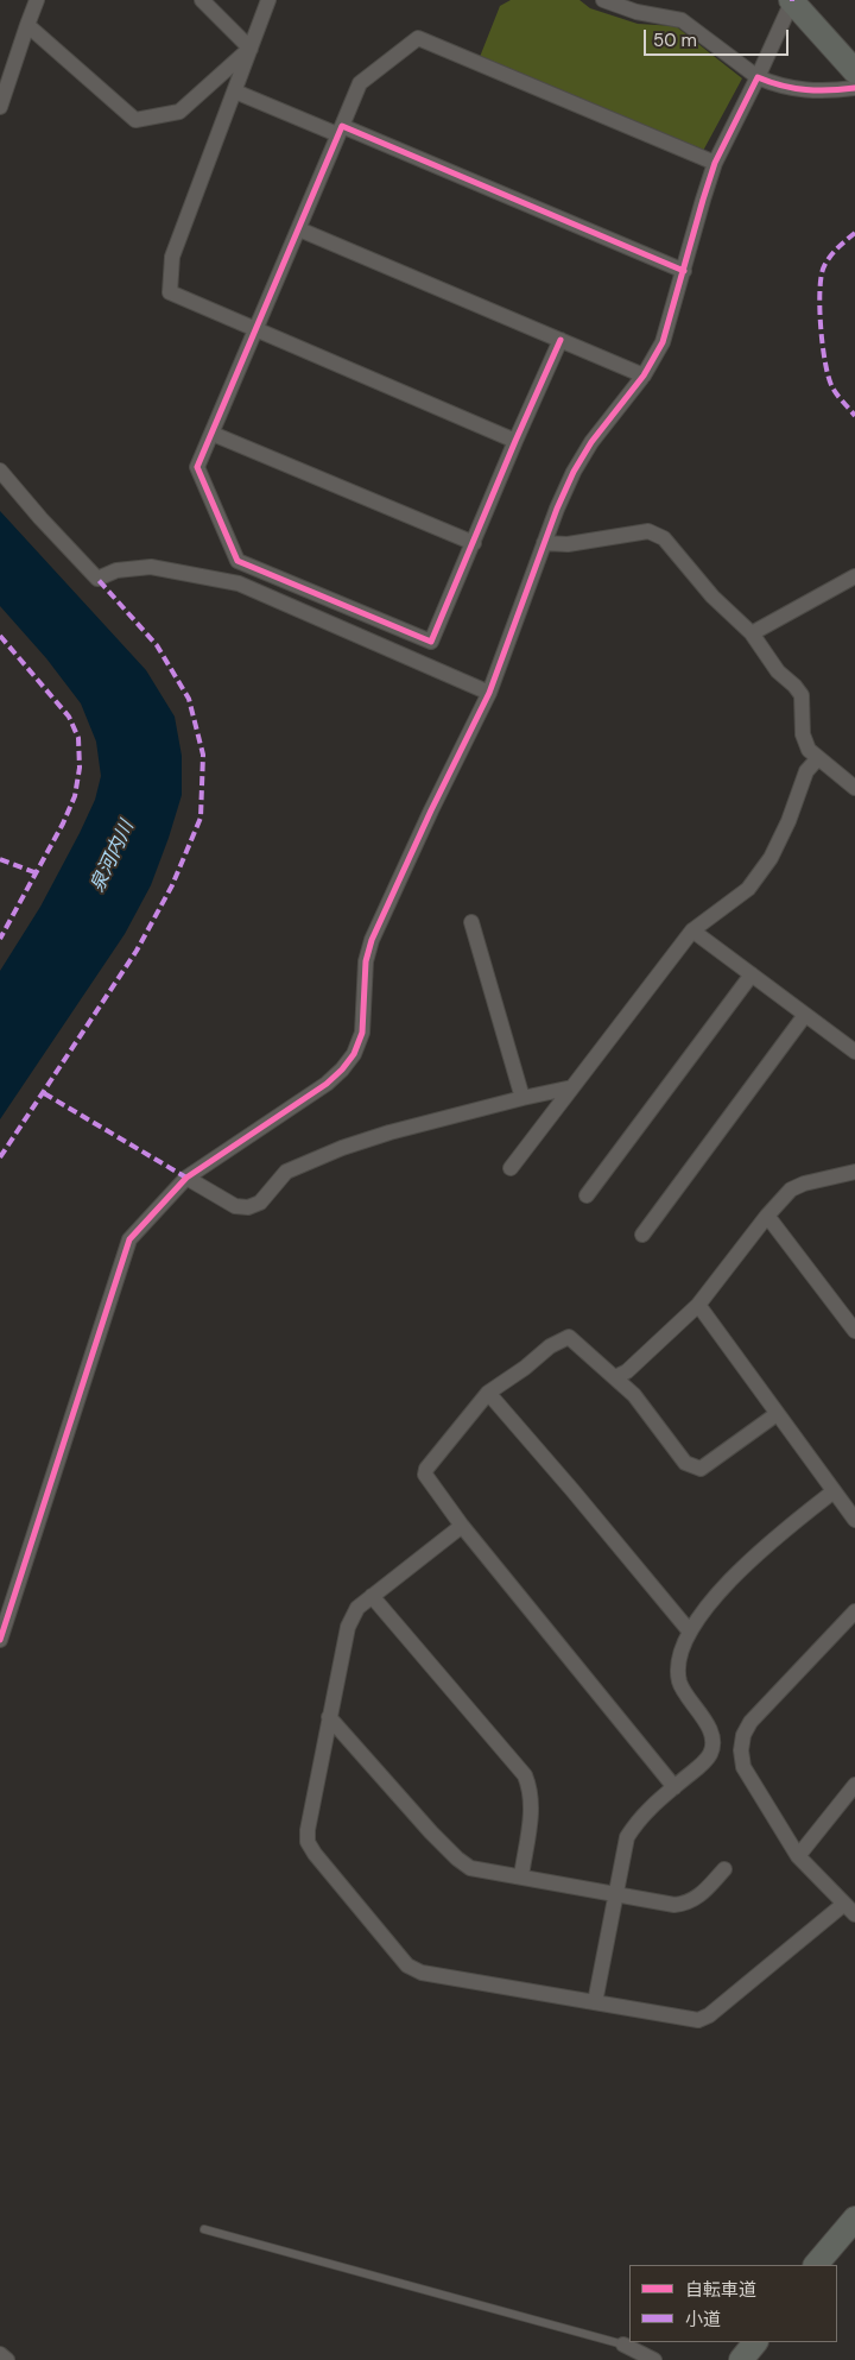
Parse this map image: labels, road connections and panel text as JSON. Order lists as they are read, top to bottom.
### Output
{
  "water": ["泉河内川"],
  "legend": ["自転車道", "小道"],
  "scale_bar": "50 m"
}
